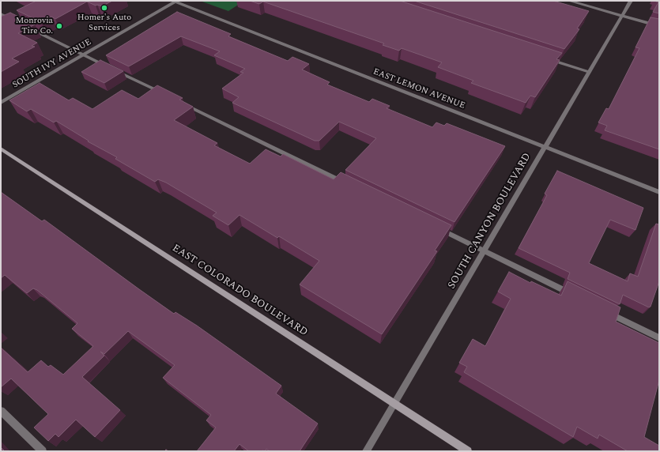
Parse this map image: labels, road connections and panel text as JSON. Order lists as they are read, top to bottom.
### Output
{
  "streets": {
    "street": [
      "SOUTH IVY AVENUE",
      "EAST LEMON AVENUE",
      "SOUTH CANYON BOULEVARD",
      "EAST COLORADO BOULEVARD"
    ]
  },
  "crossings": [
    ["SOUTH IVY AVENUE", "EAST LEMON AVENUE"],
    ["EAST LEMON AVENUE", "SOUTH CANYON BOULEVARD"],
    ["SOUTH CANYON BOULEVARD", "EAST COLORADO BOULEVARD"]
  ],
  "places": ["Homer's Auto Services", "Monrovia Tire Co."]
}
